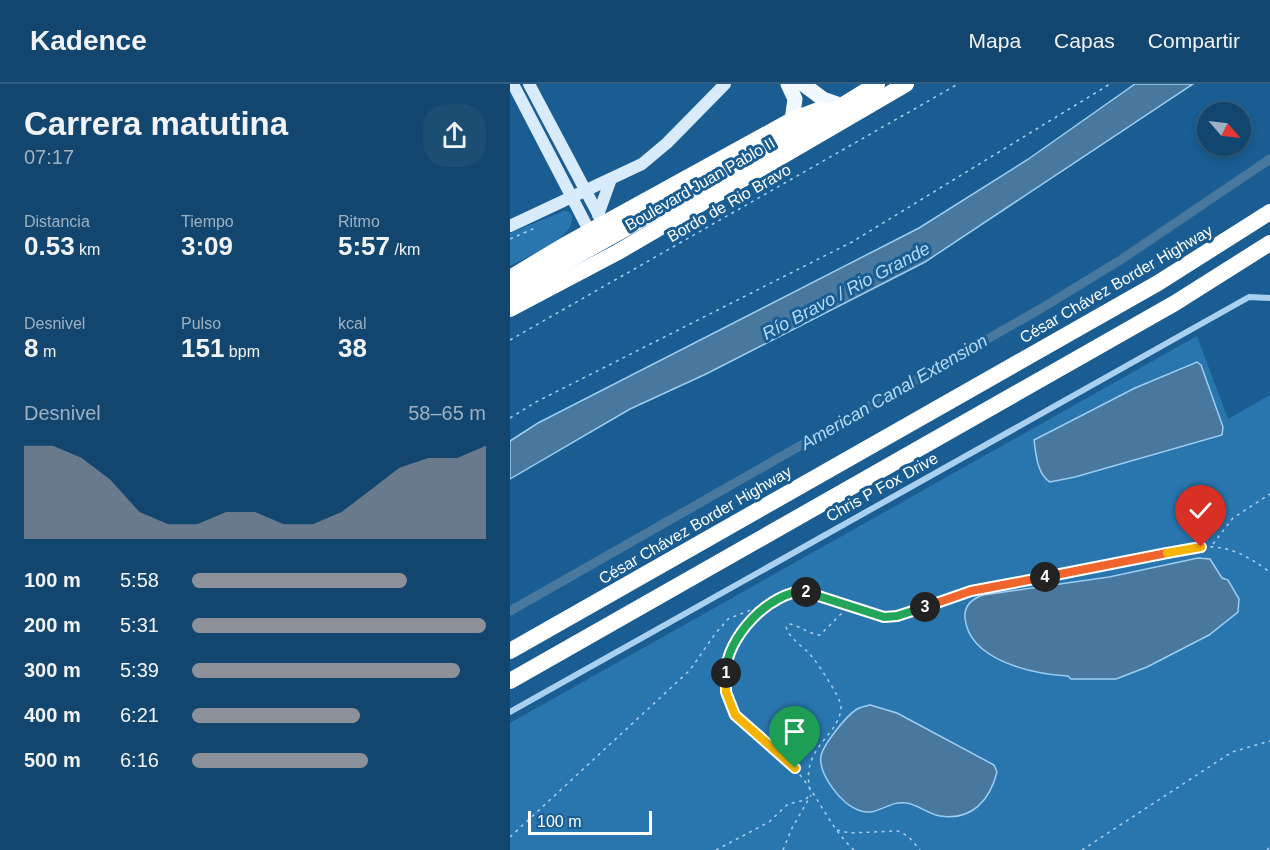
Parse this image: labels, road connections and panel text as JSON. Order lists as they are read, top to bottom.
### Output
{
  "streets": {
    "highway": ["Boulevard Juan Pablo II", "César Chávez Border Highway"],
    "street": ["Chris P Fox Drive"],
    "path": ["Bordo de Rio Bravo"]
  },
  "water": ["Río Bravo / Rio Grande", "American Canal Extension"],
  "scale_bar": "100 m",
  "north": "bottom right",
  "page": {
    "header": "Kadence",
    "nav": ["Mapa", "Capas", "Compartir"],
    "heading": ["Carrera matutina", "07:17"],
    "stats": [
      ["Distancia", "0.53 km"],
      ["Tiempo", "3:09"],
      ["Ritmo", "5:57 /km"],
      ["Desnivel", "8 m"],
      ["Pulso", "151 bpm"],
      ["kcal", "38"]
    ],
    "chart": ["Desnivel", "58–65 m"],
    "list": [
      {
        "name": "100 m",
        "note": "5:58"
      },
      {
        "name": "200 m",
        "note": "5:31"
      },
      {
        "name": "300 m",
        "note": "5:39"
      },
      {
        "name": "400 m",
        "note": "6:21"
      },
      {
        "name": "500 m",
        "note": "6:16"
      }
    ],
    "pins": [
      "4",
      "2",
      "3",
      "1"
    ],
    "scale": "100 m"
  }
}
